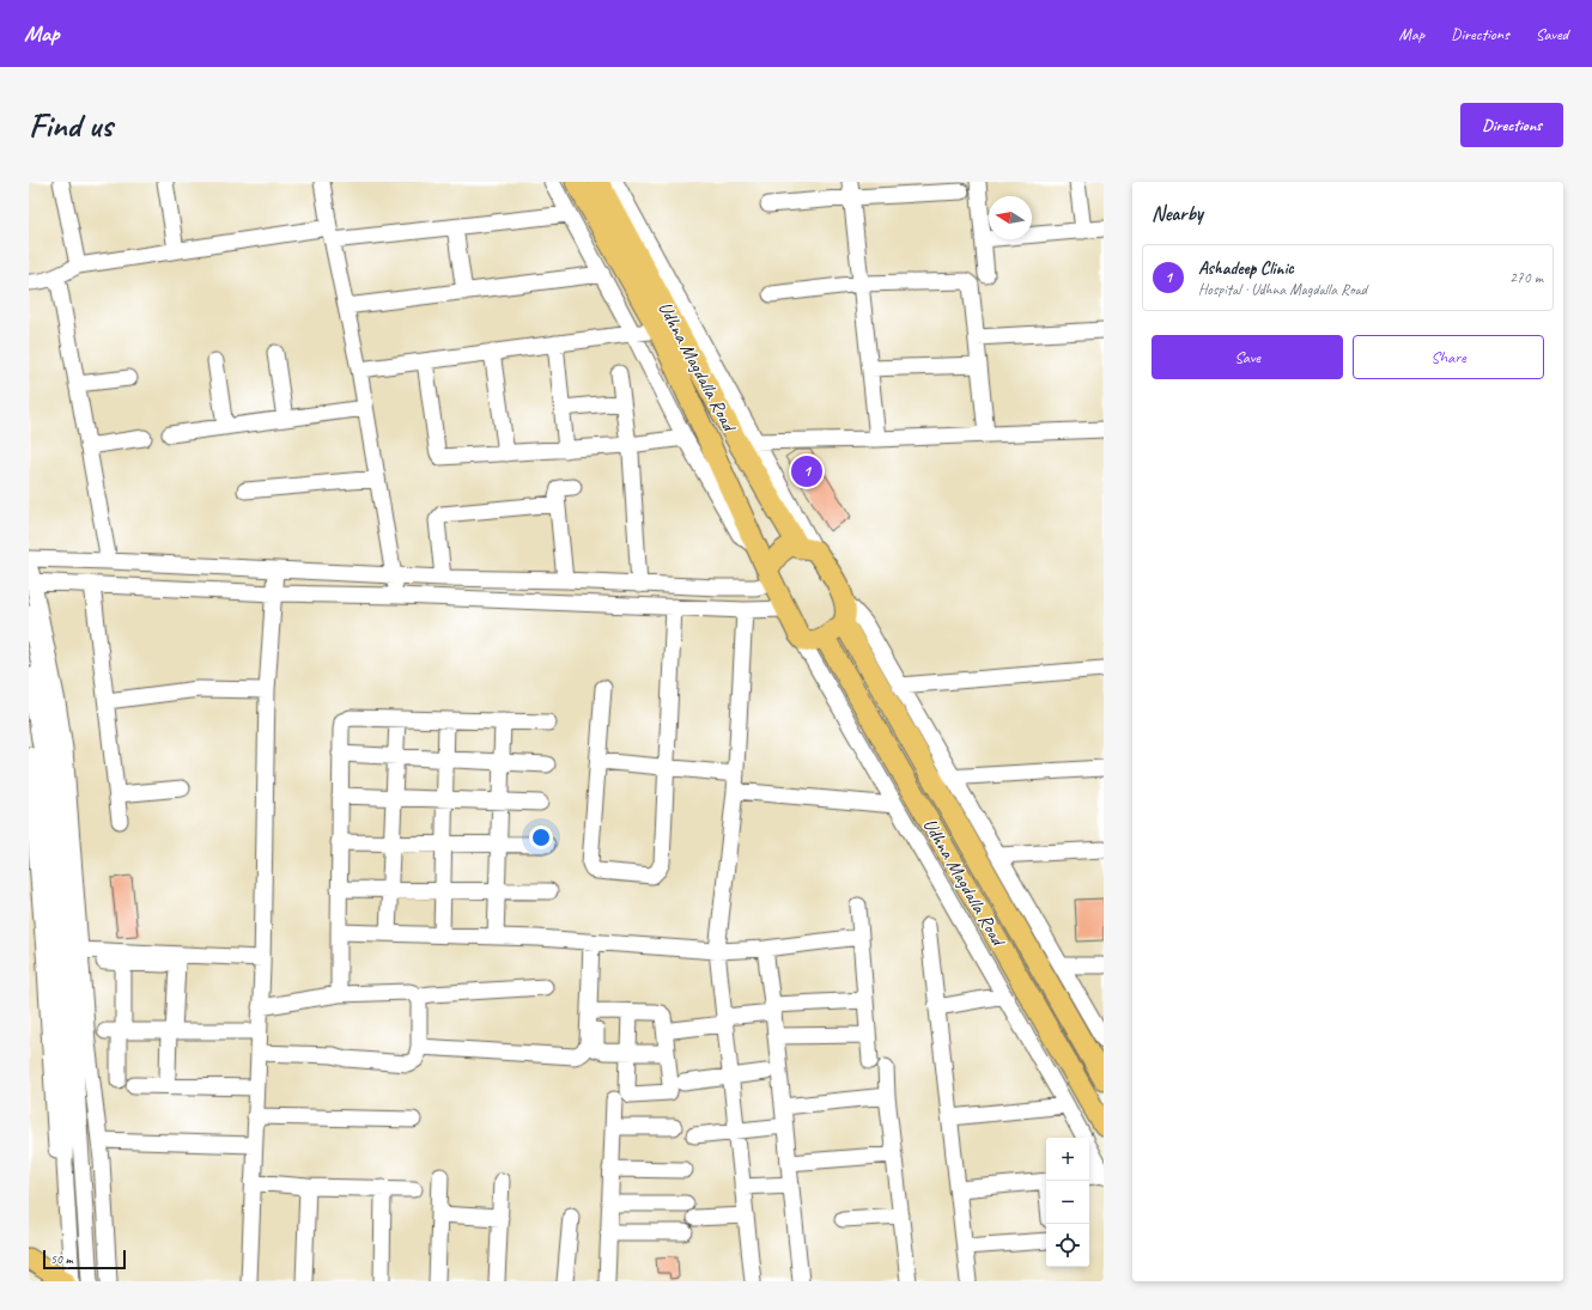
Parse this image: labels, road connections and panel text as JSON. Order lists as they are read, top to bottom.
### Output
{
  "streets": {
    "main road": ["Udhna Magdalla Road"]
  },
  "scale_bar": "50 m",
  "north": "left",
  "page": {
    "header": "Map",
    "nav": ["Map", "Directions", "Saved"],
    "buttons": [
      "Directions",
      ["Save", "Share"]
    ],
    "title": "Find us",
    "heading": "Nearby",
    "list": [
      {
        "mark": "1",
        "name": "Ashadeep Clinic",
        "note": "Hospital · Udhna Magdalla Road",
        "value": "270 m"
      }
    ],
    "pins": "1",
    "map_buttons": ["+", "−"],
    "scale": "50 m"
  }
}
